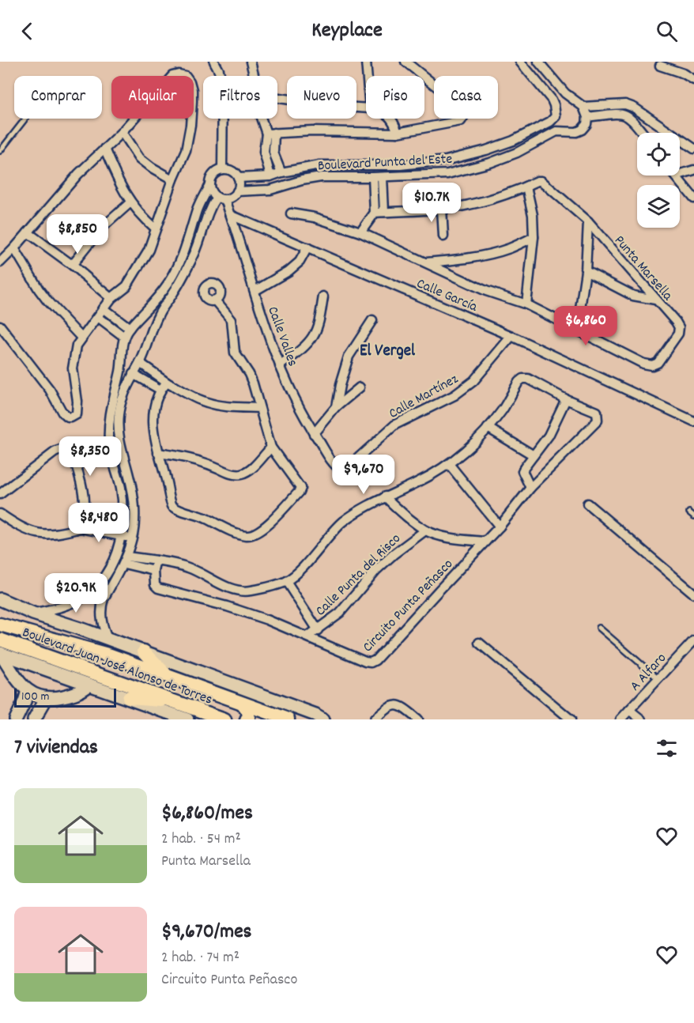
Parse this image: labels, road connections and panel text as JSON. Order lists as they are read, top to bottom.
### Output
{
  "streets": {
    "main road": ["Boulevard Juan José Alonso de Torres"],
    "street": [
      "Boulevard Punta del Este",
      "Punta Marsella",
      "Calle García",
      "Calle Valles",
      "Calle Martínez",
      "Calle Punta del Risco",
      "Circuito Punta Peñasco",
      "A Alfaro"
    ]
  },
  "crossings": [
    ["Boulevard Punta del Este", "Calle Valles"],
    ["Calle García", "Calle Valles"],
    ["Calle García", "Calle Martínez"],
    ["Calle Valles", "Calle Martínez"],
    ["Calle Punta del Risco", "Circuito Punta Peñasco"]
  ],
  "districts": ["El Vergel"],
  "scale_bar": "100 m",
  "page": {
    "header": "Keyplace",
    "chip": [
      "Comprar",
      "Alquilar",
      "Filtros",
      "Nuevo",
      "Piso",
      "Casa"
    ],
    "price": [
      "$10.7K",
      "$8,850",
      "$6,860",
      "$8,350",
      "$9,670",
      "$8,480",
      "$20.9K"
    ],
    "scale": "100 m",
    "heading": "7 viviendas",
    "list": [
      {
        "name": "$6,860/mes",
        "note": "2 hab. · 54 m² · Punta Marsella"
      },
      {
        "name": "$9,670/mes",
        "note": "2 hab. · 74 m² · Circuito Punta Peñasco"
      }
    ]
  }
}
